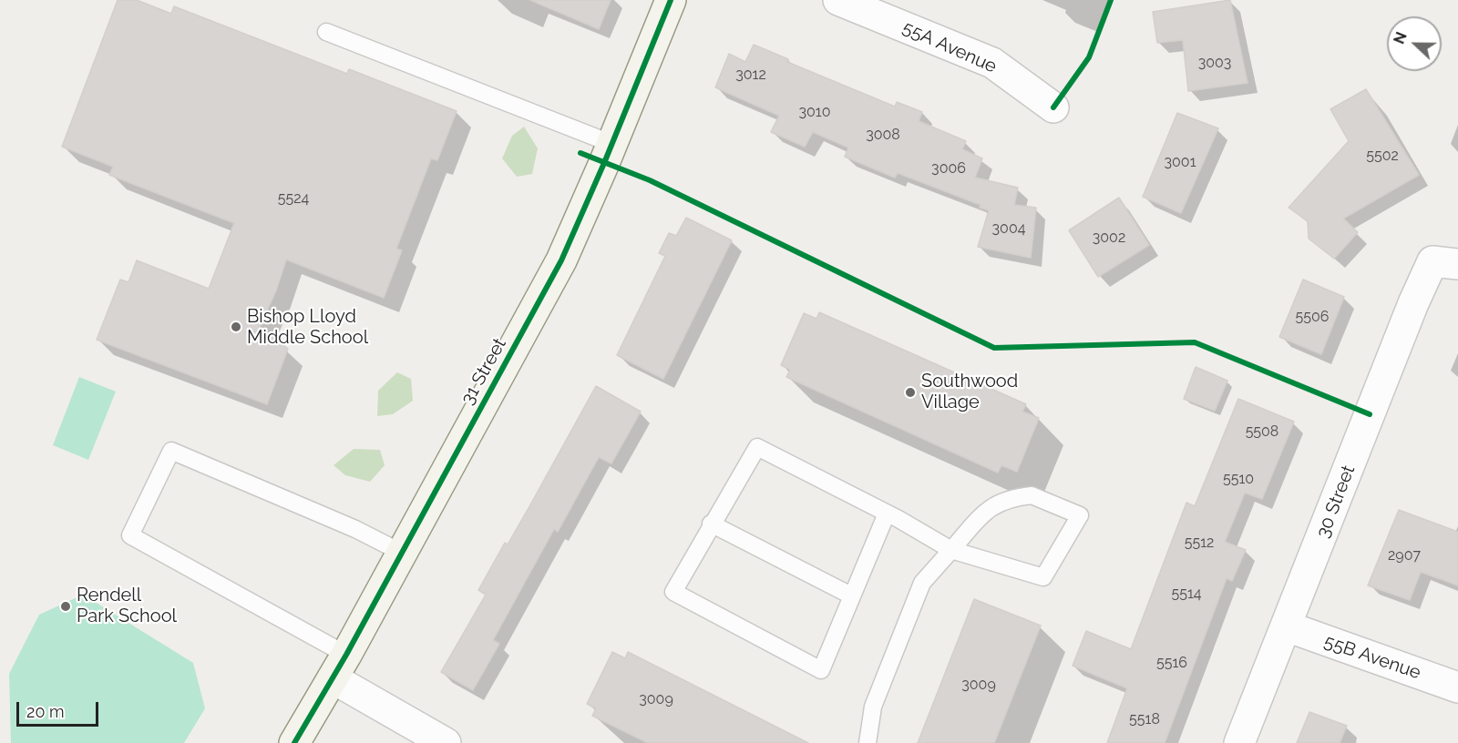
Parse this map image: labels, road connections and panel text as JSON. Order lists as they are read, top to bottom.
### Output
{
  "streets": {
    "street": [
      "55A Avenue",
      "31 Street",
      "30 Street",
      "55B Avenue"
    ]
  },
  "crossings": [
    ["30 Street", "55B Avenue"]
  ],
  "places": ["Bishop Lloyd Middle School", "Southwood Village", "Rendell Park School"],
  "house_numbers": [
    "3003",
    "3012",
    "3010",
    "3008",
    "5502",
    "3001",
    "3006",
    "5524",
    "3004",
    "3002",
    "5506",
    "5508",
    "5510",
    "5512",
    "2907",
    "5514",
    "5516",
    "3009",
    "3009",
    "5518"
  ],
  "scale_bar": "20 m",
  "north": "left"
}
